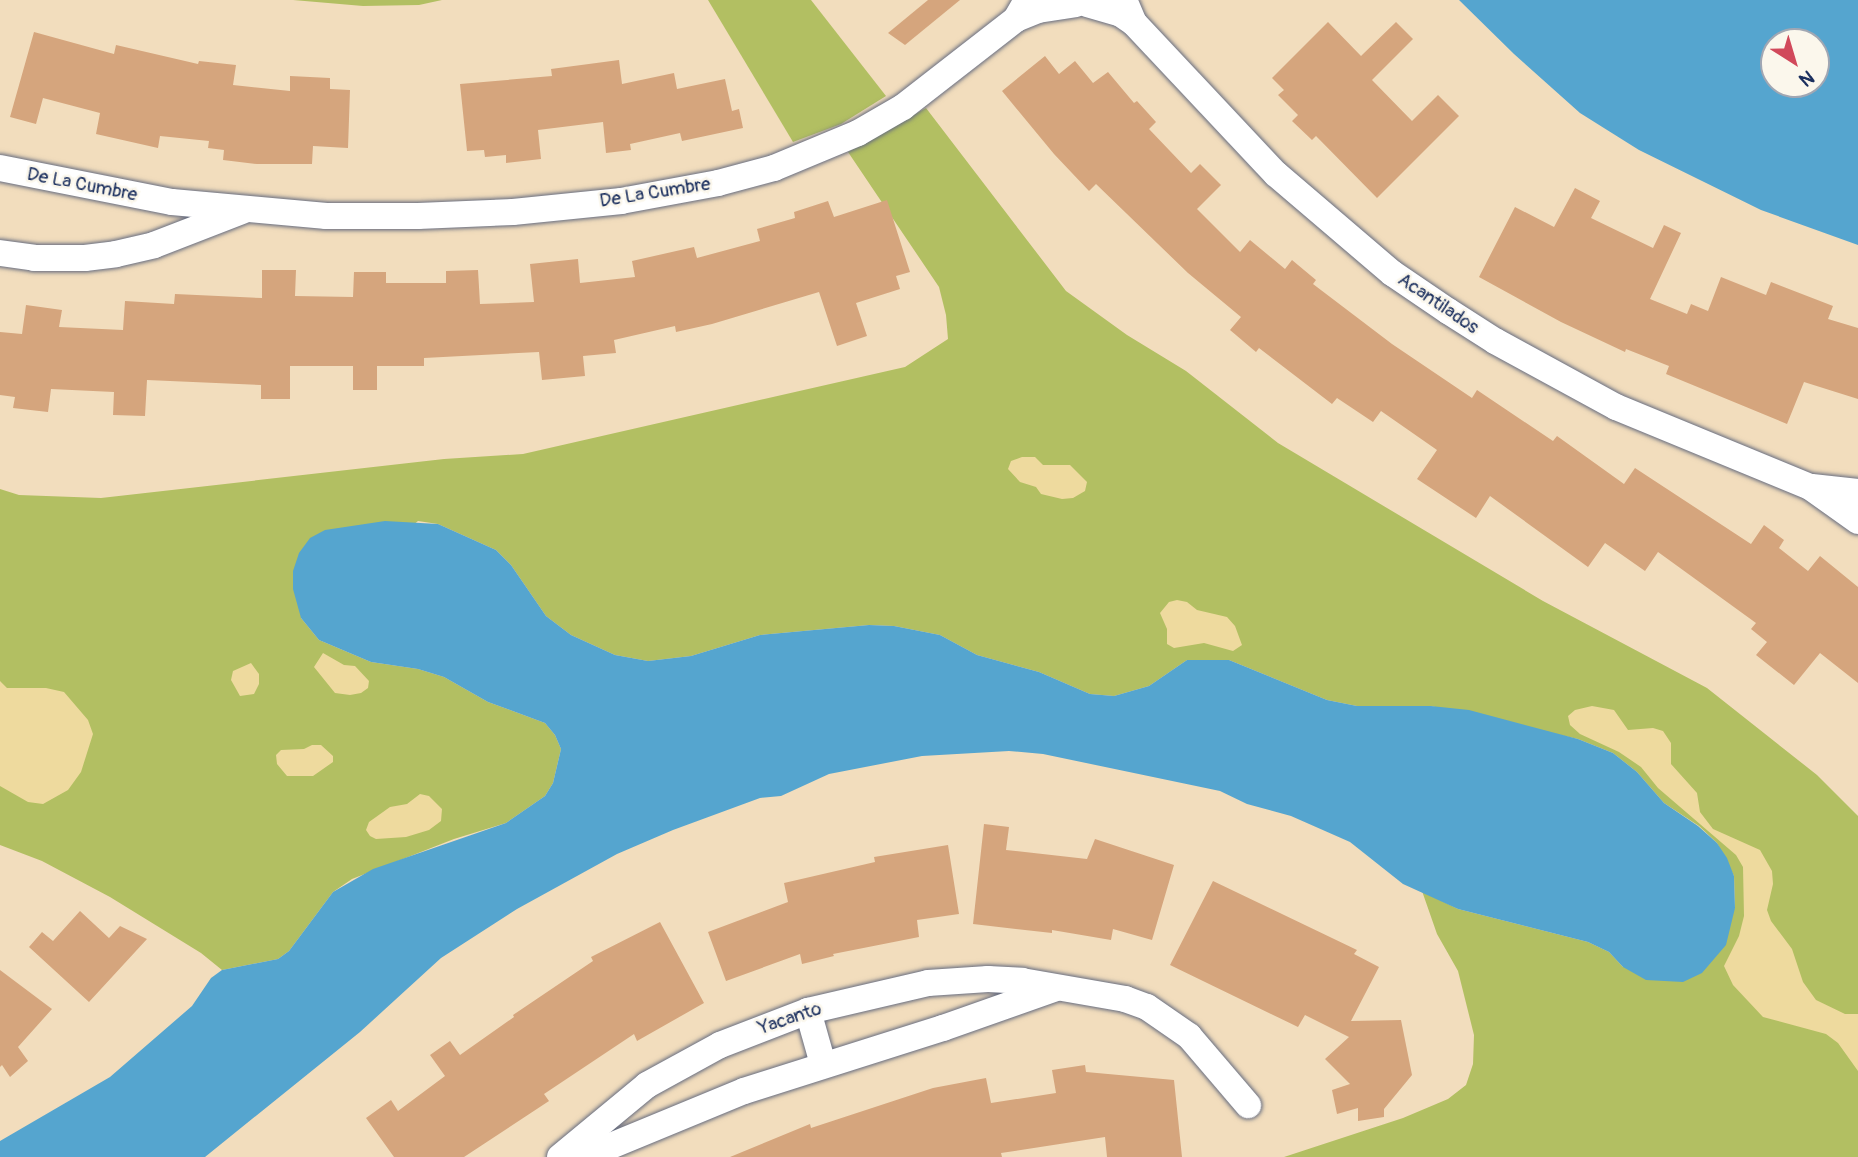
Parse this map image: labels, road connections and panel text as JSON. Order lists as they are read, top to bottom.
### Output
{
  "streets": {
    "street": ["De La Cumbre", "Acantilados", "Yacanto"]
  },
  "north": "bottom right"
}
